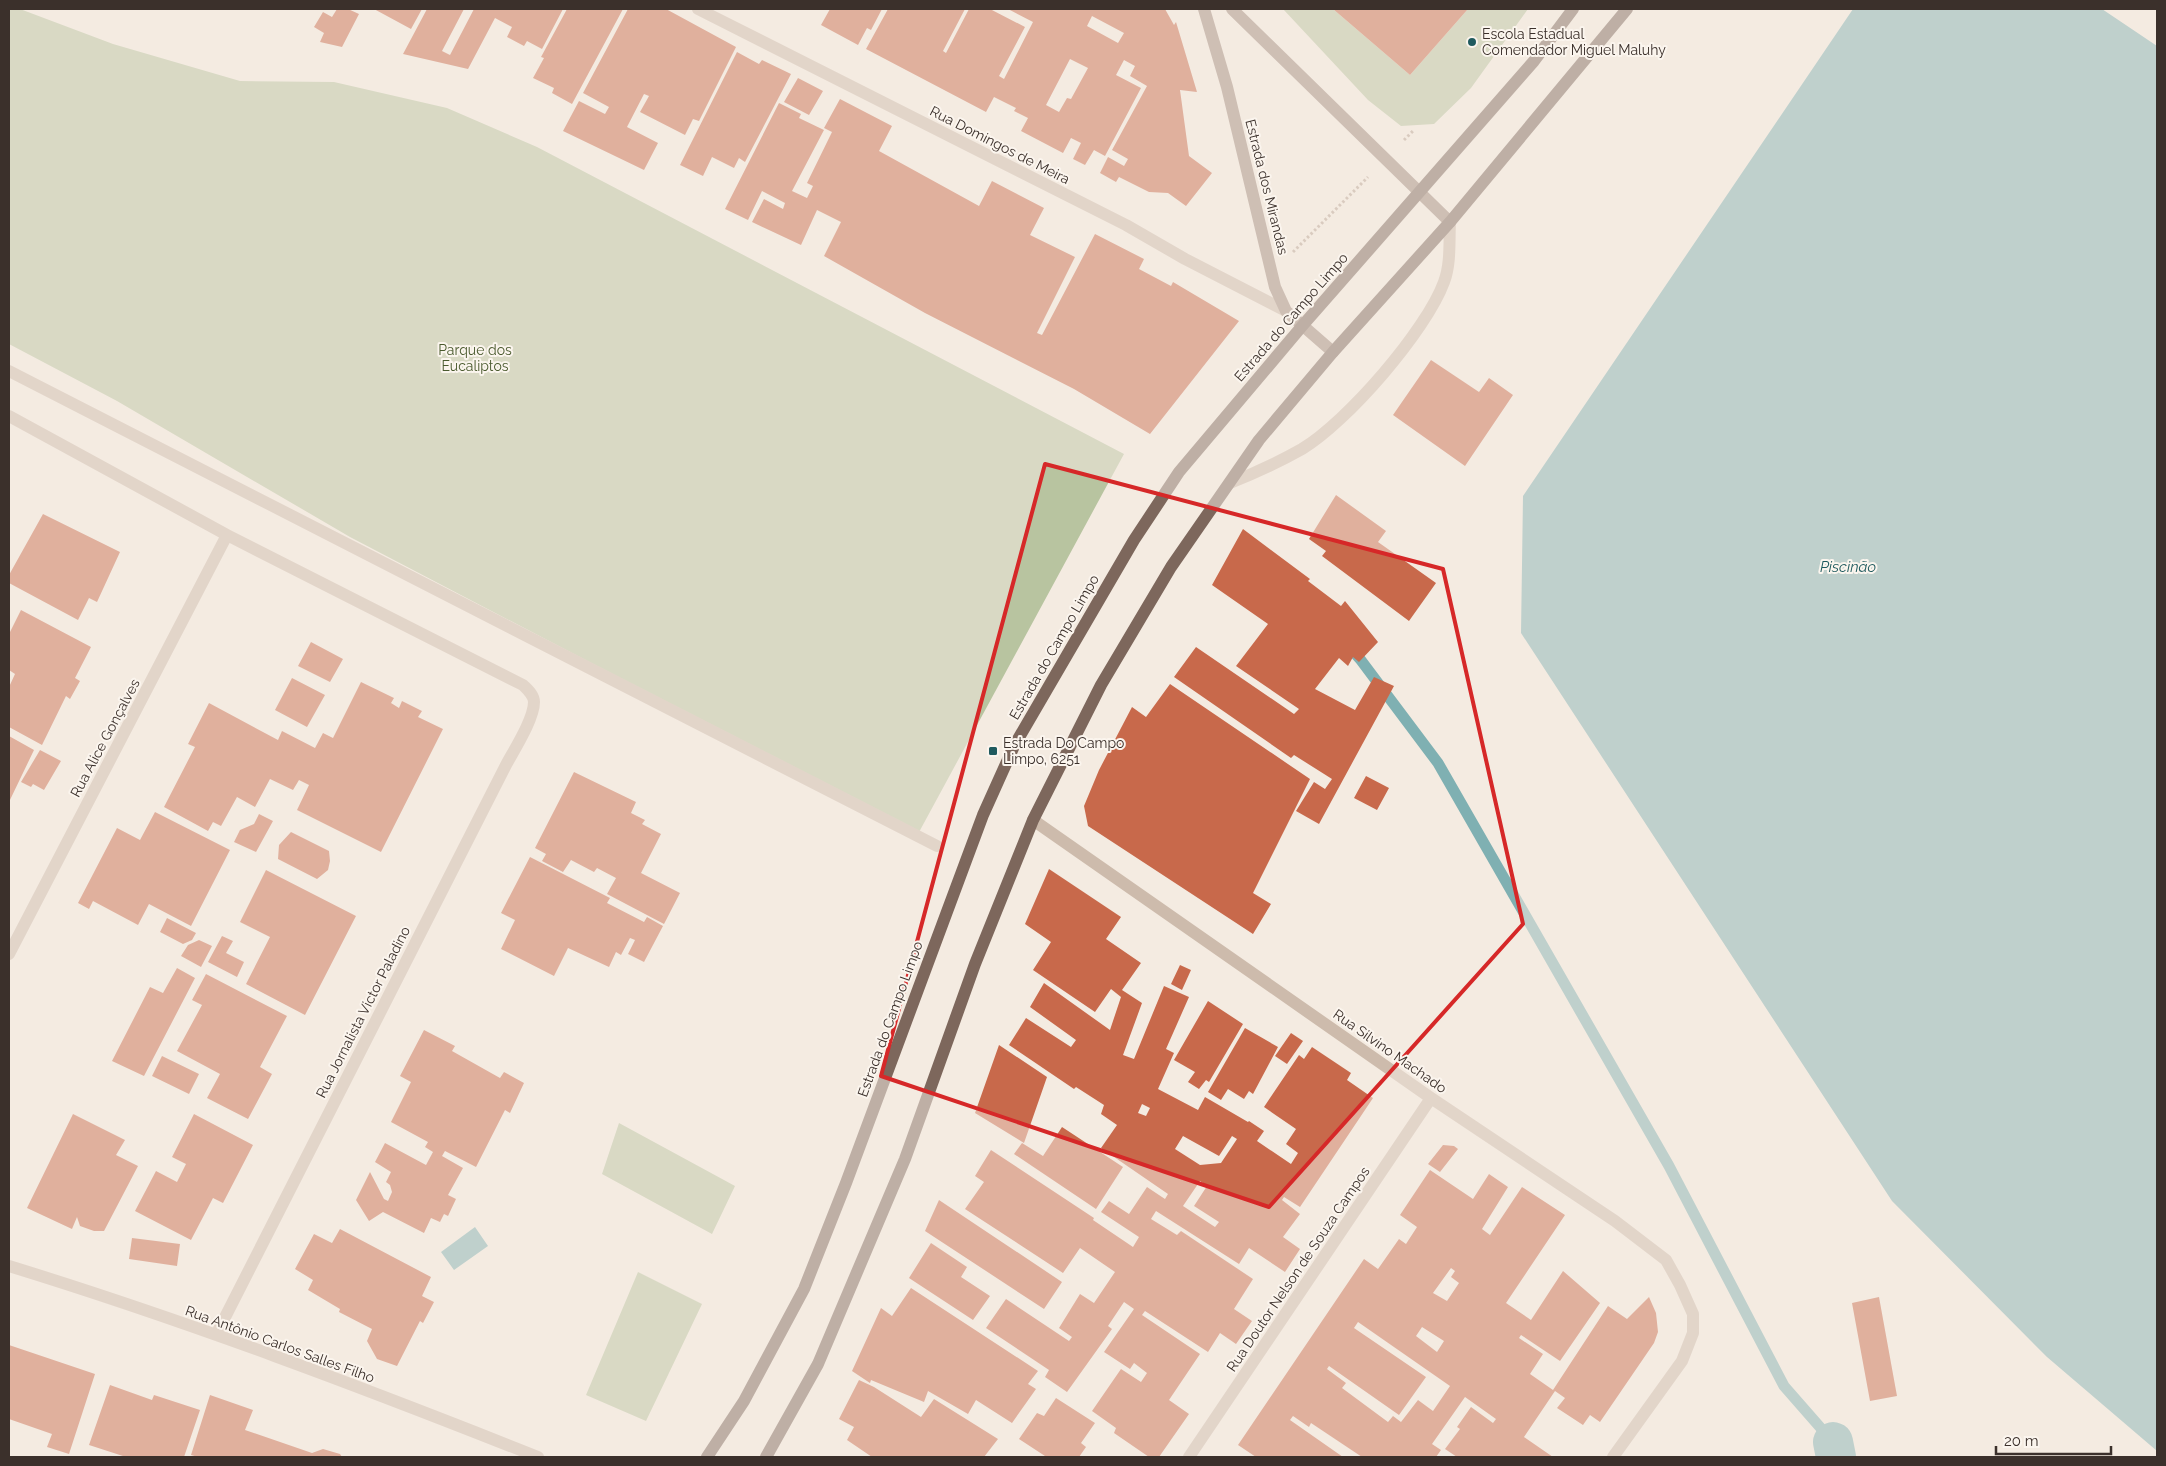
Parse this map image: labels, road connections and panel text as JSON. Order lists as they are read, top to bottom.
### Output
{
  "streets": {
    "main road": ["Estrada do Campo Limpo"],
    "street": [
      "Rua Domingos de Meira",
      "Estrada dos Mirandas",
      "Rua Alice Gonçalves",
      "Rua Jornalista Victor Paladino",
      "Rua Silvino Machado",
      "Rua Doutor Nelson de Souza Campos",
      "Rua Antônio Carlos Salles Filho"
    ]
  },
  "crossings": [
    ["Rua Domingos de Meira", "Estrada dos Mirandas"],
    ["Estrada dos Mirandas", "Estrada do Campo Limpo"],
    ["Rua Alice Gonçalves", "Rua Jornalista Victor Paladino"],
    ["Rua Jornalista Victor Paladino", "Rua Antônio Carlos Salles Filho"],
    ["Rua Silvino Machado", "Rua Doutor Nelson de Souza Campos"]
  ],
  "water": ["Piscinão"],
  "parks": ["Parque dos Eucaliptos"],
  "places": {
    "other": ["Escola Estadual Comendador Miguel Maluhy"],
    "transit": ["Estrada Do Campo Limpo, 6251"]
  },
  "scale_bar": "20 m"
}
